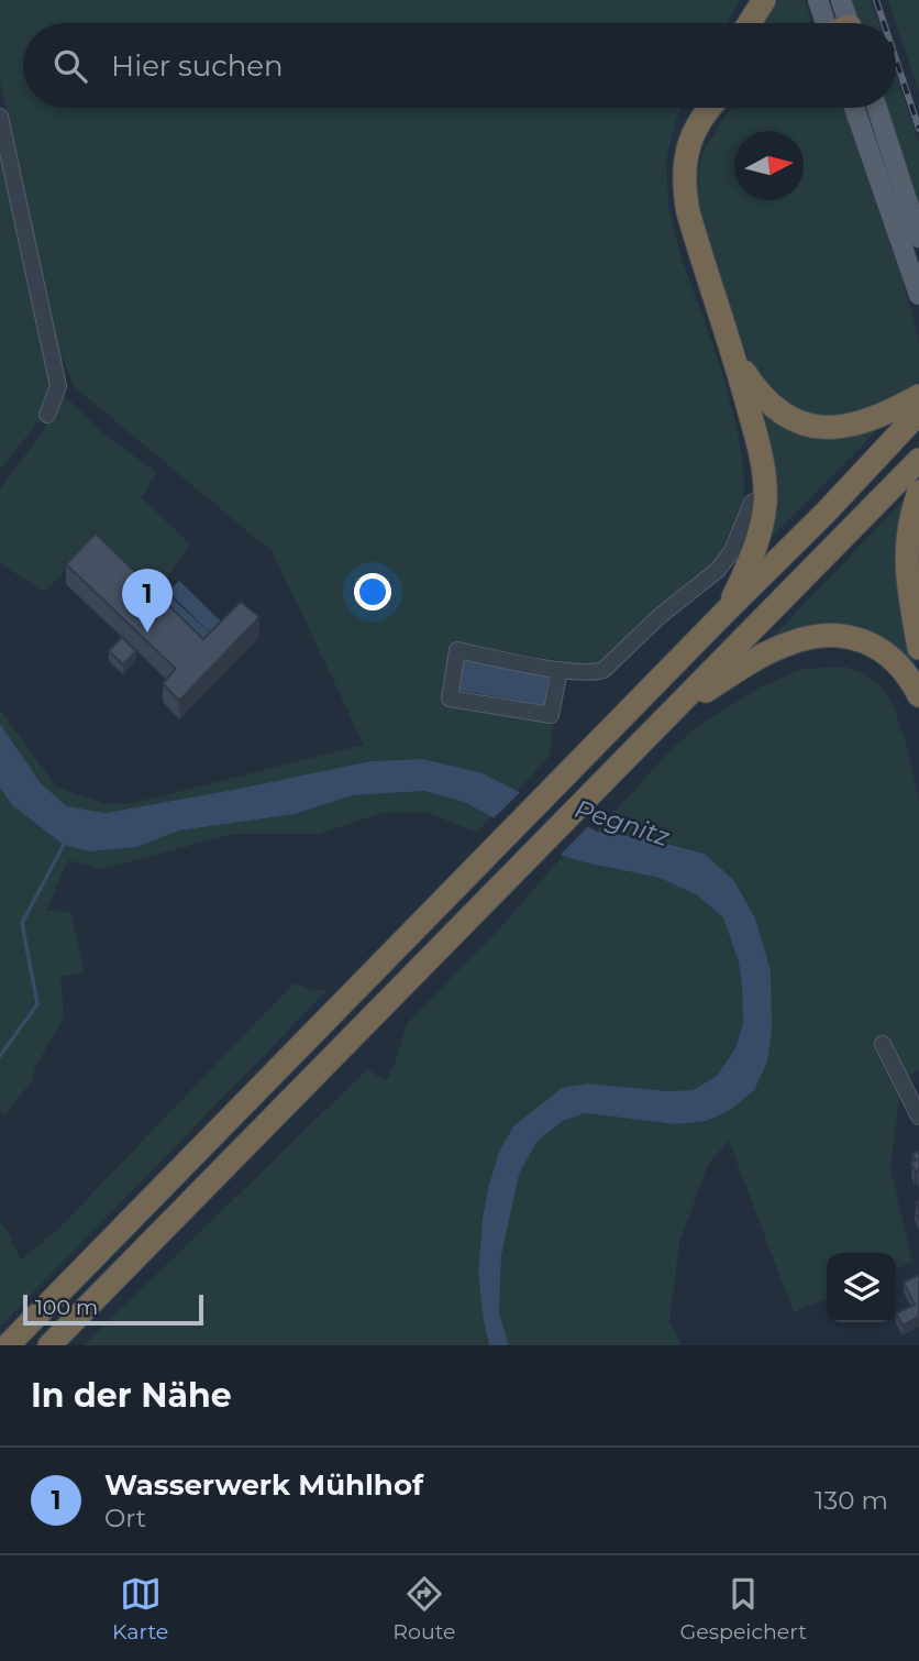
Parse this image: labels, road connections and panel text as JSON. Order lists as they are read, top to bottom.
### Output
{
  "water": ["Pegnitz"],
  "scale_bar": "100 m",
  "north": "right",
  "page": {
    "search": "Hier suchen",
    "pins": "1",
    "scale": "100 m",
    "heading": "In der Nähe",
    "list": [
      {
        "mark": "1",
        "name": "Wasserwerk Mühlhof",
        "note": "Ort",
        "value": "130 m"
      }
    ],
    "nav": ["Karte", "Route", "Gespeichert"]
  }
}
